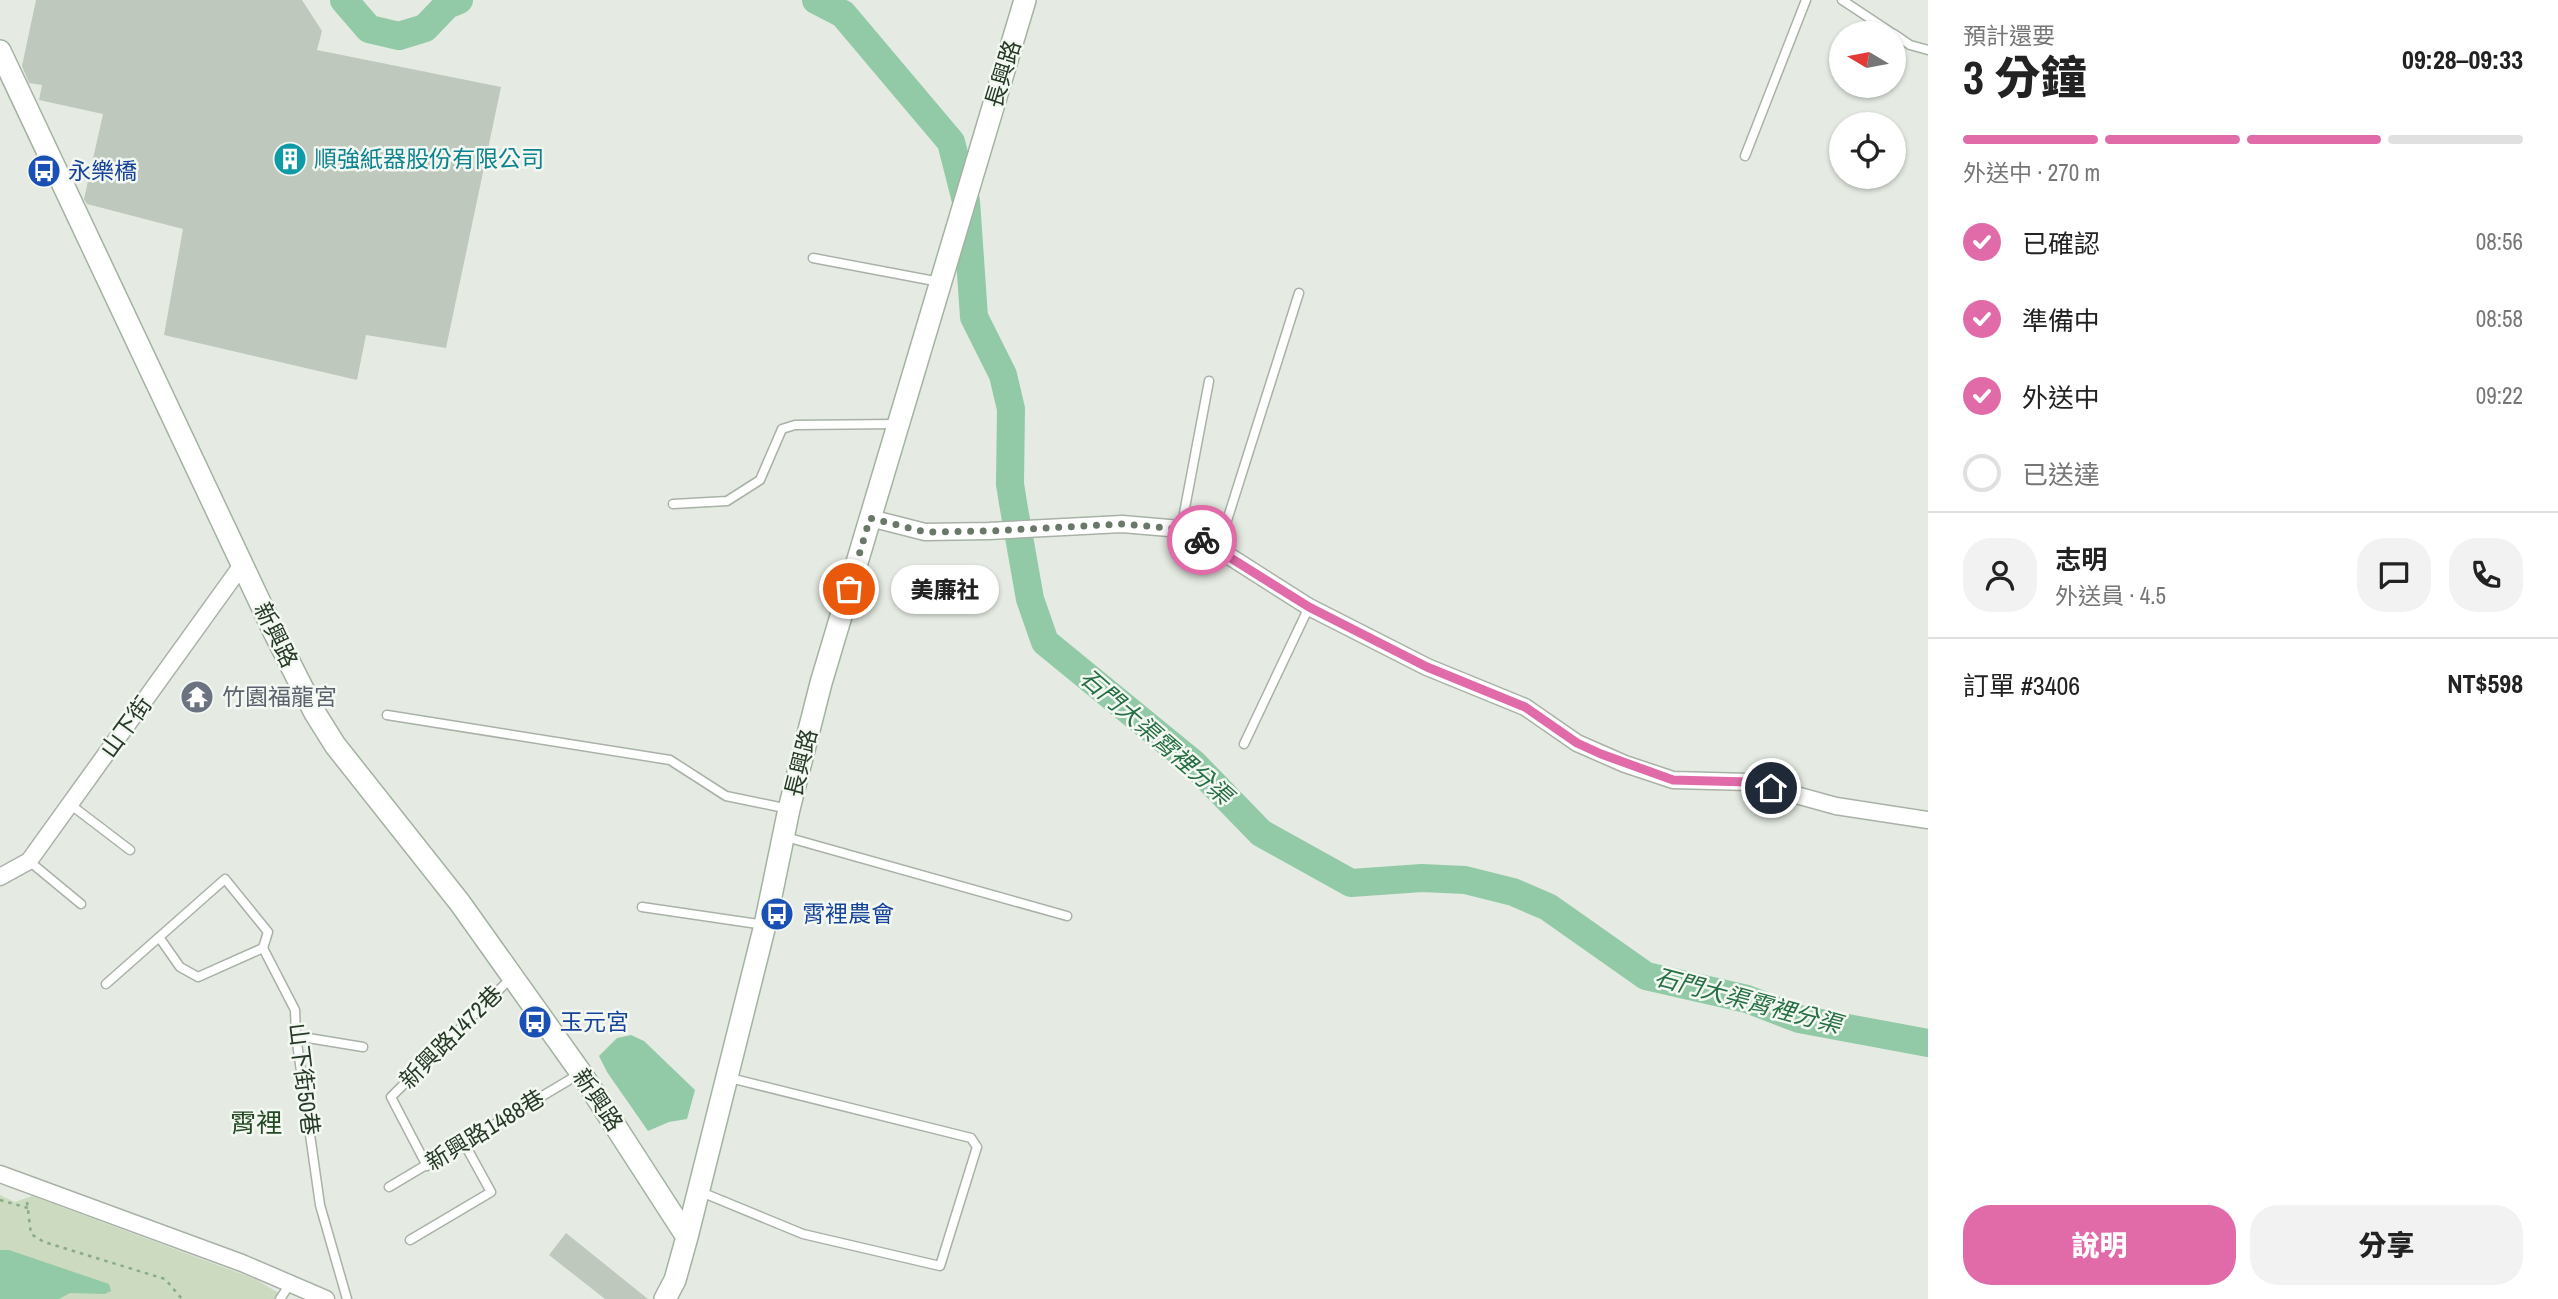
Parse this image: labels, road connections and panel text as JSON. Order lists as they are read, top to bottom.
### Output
{
  "streets": {
    "street": ["長興路", "新興路", "山下街"],
    "lane": ["新興路1472巷", "山下街50巷", "新興路1488巷"]
  },
  "crossings": [
    ["長興路", "新興路"],
    ["新興路", "山下街"],
    ["新興路", "新興路1472巷"],
    ["新興路", "新興路1488巷"],
    ["新興路1472巷", "新興路1488巷"]
  ],
  "districts": ["霄裡"],
  "water": ["石門大渠霄裡分渠"],
  "places": {
    "building": ["順強紙器股份有限公司"],
    "bus stop": ["永樂橋", "霄裡農會", "玉元宮"],
    "other": ["美廉社"],
    "temple": ["竹園福龍宮"]
  },
  "north": "left",
  "page": {
    "heading": ["3 分鐘", "預計還要", "09:28–09:33"],
    "panel": [
      "志明",
      "外送員 · 4.5",
      "訂單 #3406",
      "NT$598"
    ],
    "bar": "外送中 · 270 m",
    "list": [
      ["已確認", "08:56"],
      ["準備中", "08:58"],
      ["外送中", "09:22"],
      "已送達"
    ],
    "bubble": "美廉社",
    "buttons": ["說明", "分享"]
  }
}
